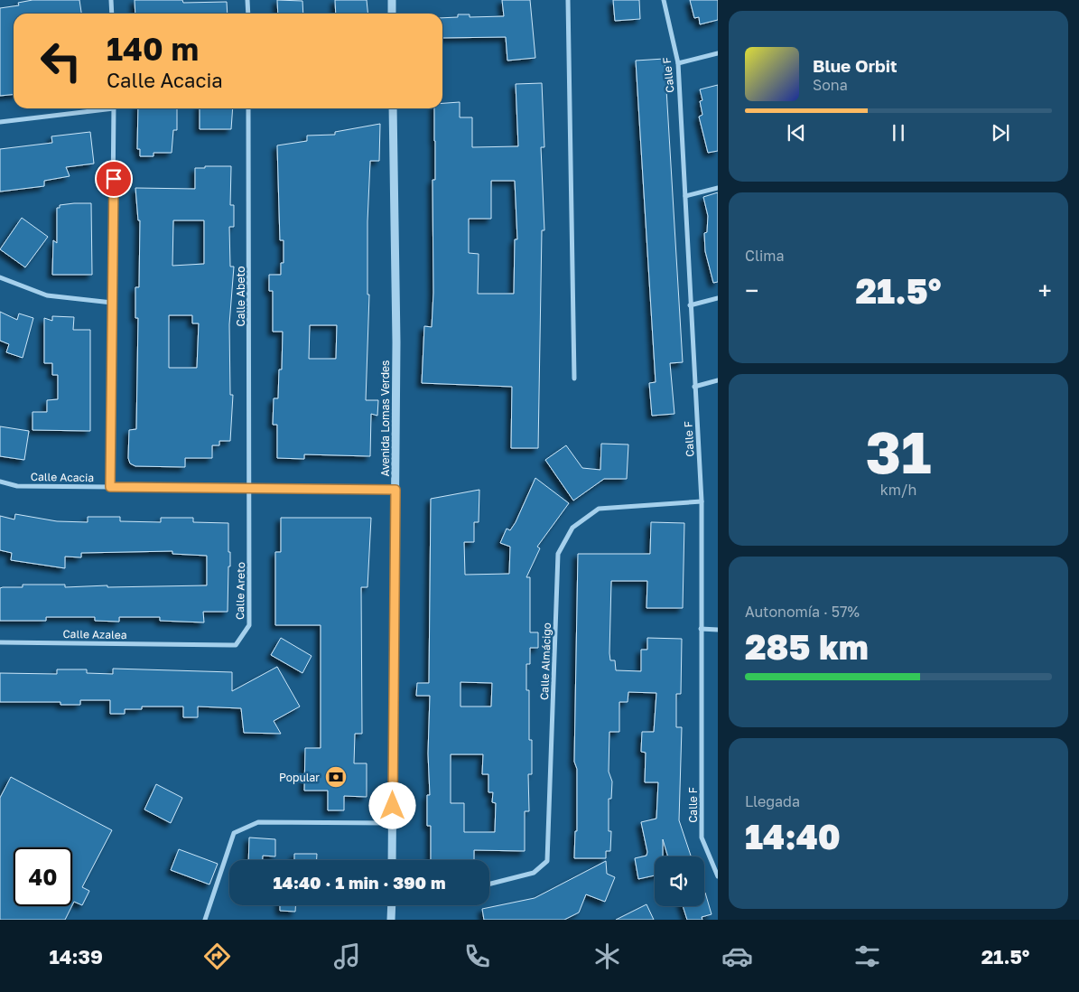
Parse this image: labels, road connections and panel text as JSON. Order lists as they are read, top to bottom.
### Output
{
  "streets": {
    "street": [
      "Calle F",
      "Calle Abeto",
      "Avenida Lomas Verdes",
      "Calle Acacia",
      "Calle Areto",
      "Calle Azalea",
      "Calle Almácigo"
    ]
  },
  "crossings": [
    ["Calle F", "Calle Almácigo"],
    ["Calle Abeto", "Calle Acacia"],
    ["Calle Abeto", "Calle Areto"],
    ["Avenida Lomas Verdes", "Calle Acacia"],
    ["Calle Acacia", "Calle Areto"],
    ["Calle Areto", "Calle Azalea"]
  ],
  "places": {
    "bank": ["Popular"]
  },
  "page": {
    "turn": ["140 m", "Calle Acacia"],
    "song": ["Blue Orbit", "Sona"],
    "tile": [
      "Clima",
      ["31", "km/h"],
      ["Autonomía · 57%", "285 km"],
      ["Llegada", "14:40"]
    ],
    "heat": ["−", "21.5°", "+"],
    "limit": "40",
    "trip": "14:40 · 1 min · 390 m",
    "tabs": ["14:39", "21.5°"]
  }
}
